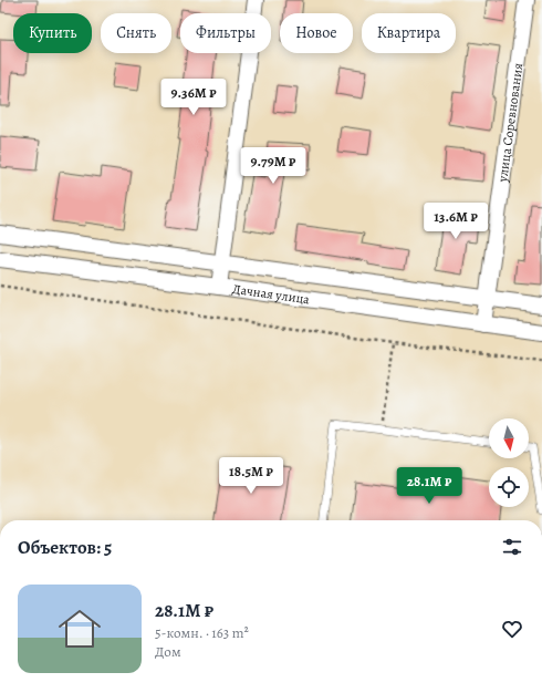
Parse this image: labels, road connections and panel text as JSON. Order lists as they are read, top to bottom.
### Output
{
  "streets": {
    "street": ["улица Соревнования", "Дачная улица"]
  },
  "crossings": [
    ["улица Соревнования", "Дачная улица"]
  ],
  "north": "bottom",
  "page": {
    "chip": [
      "Купить",
      "Снять",
      "Фильтры",
      "Новое",
      "Квартира"
    ],
    "price": [
      "9.36M ₽",
      "9.79M ₽",
      "13.6M ₽",
      "18.5M ₽",
      "28.1M ₽"
    ],
    "heading": "Объектов: 5",
    "list": [
      {
        "name": "28.1M ₽",
        "note": "5-комн. · 163 m² · Дом"
      }
    ]
  }
}
